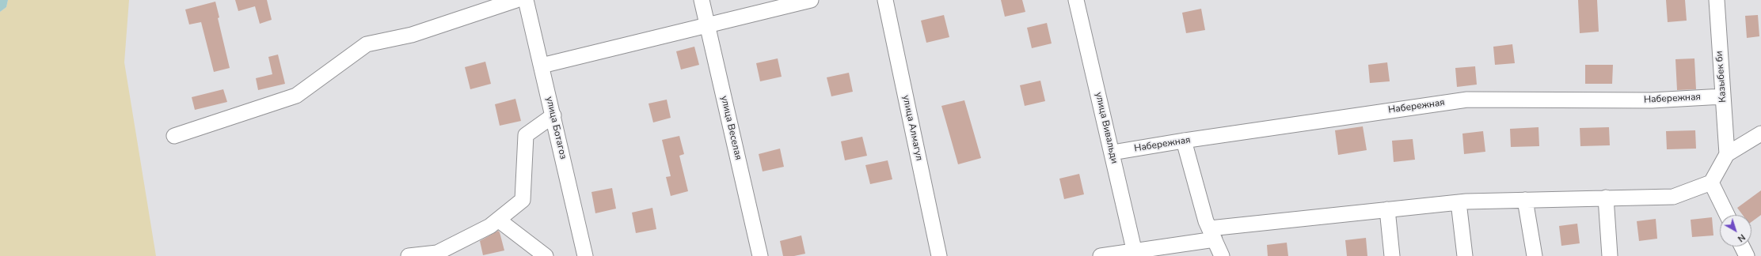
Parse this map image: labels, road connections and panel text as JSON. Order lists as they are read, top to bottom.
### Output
{
  "streets": {
    "street": [
      "Казыбек би",
      "Набережная",
      "улица Ботагоз",
      "улица Веселая",
      "улица Алмагул",
      "улица Вивальди"
    ]
  },
  "crossings": [
    ["Казыбек би", "Набережная"],
    ["Набережная", "улица Вивальди"]
  ],
  "north": "bottom right"
}
